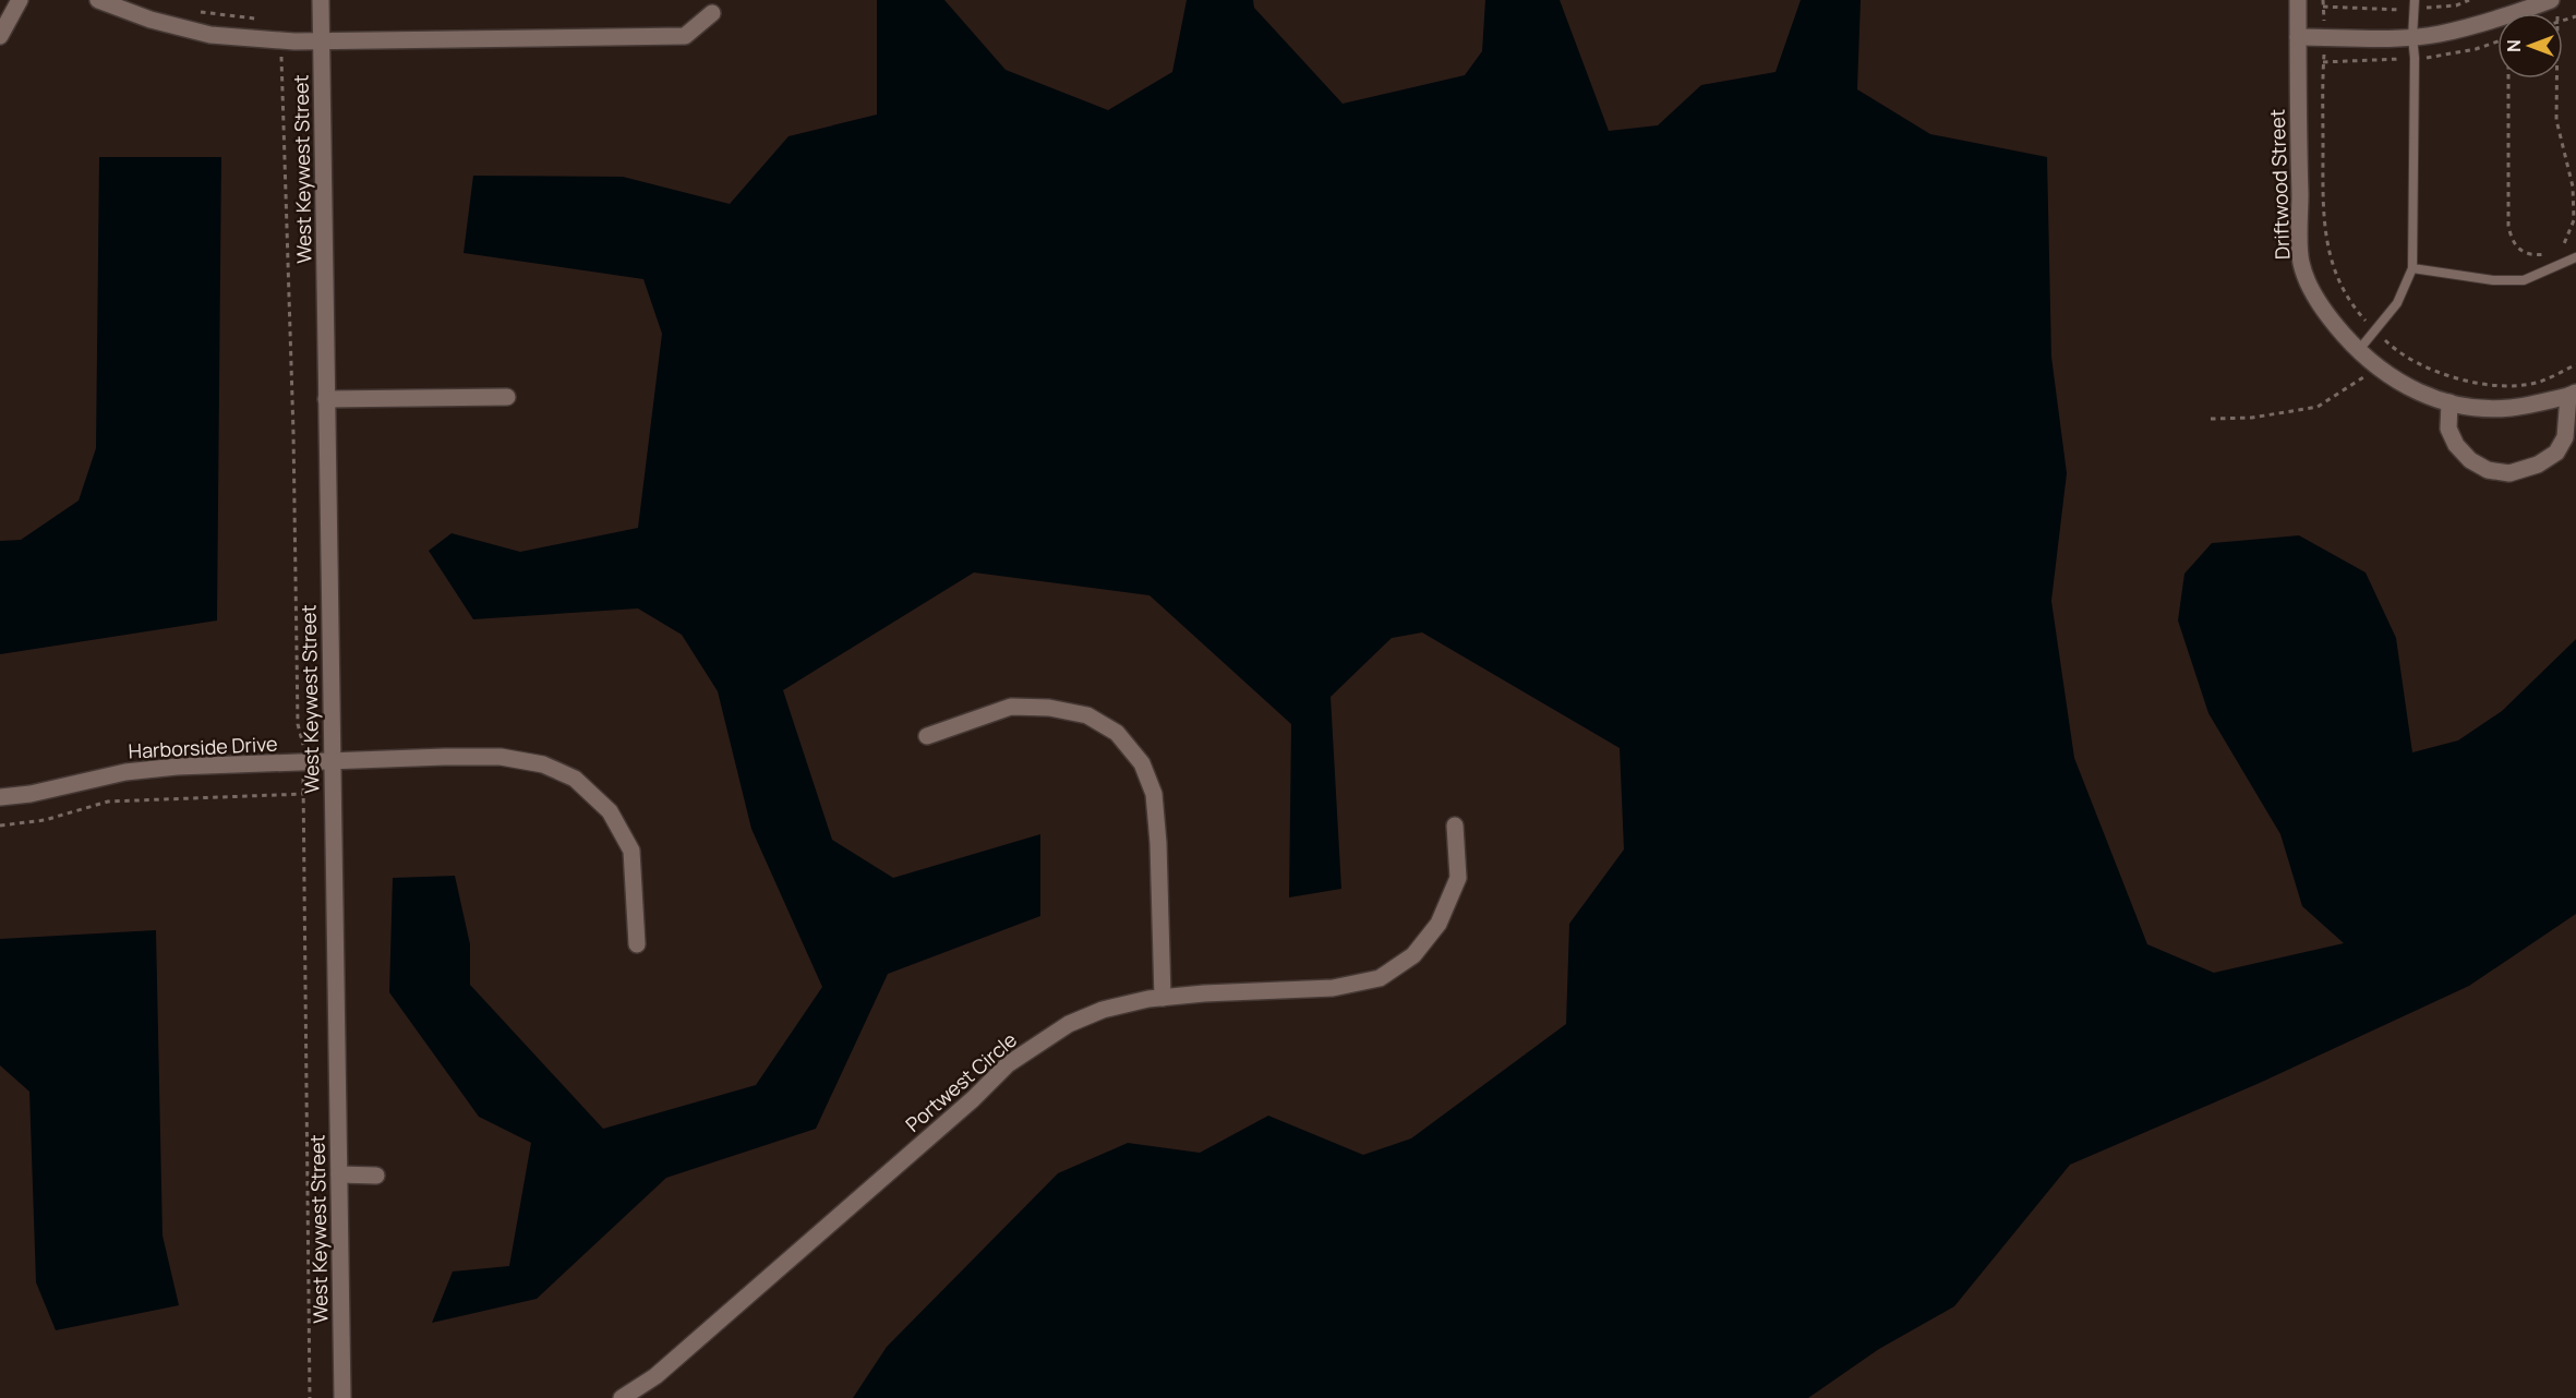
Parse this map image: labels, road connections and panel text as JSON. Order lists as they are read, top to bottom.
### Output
{
  "streets": {
    "street": [
      "West Keywest Street",
      "Driftwood Street",
      "Harborside Drive",
      "Portwest Circle"
    ]
  },
  "crossings": [
    ["West Keywest Street", "Harborside Drive"]
  ],
  "north": "left"
}
